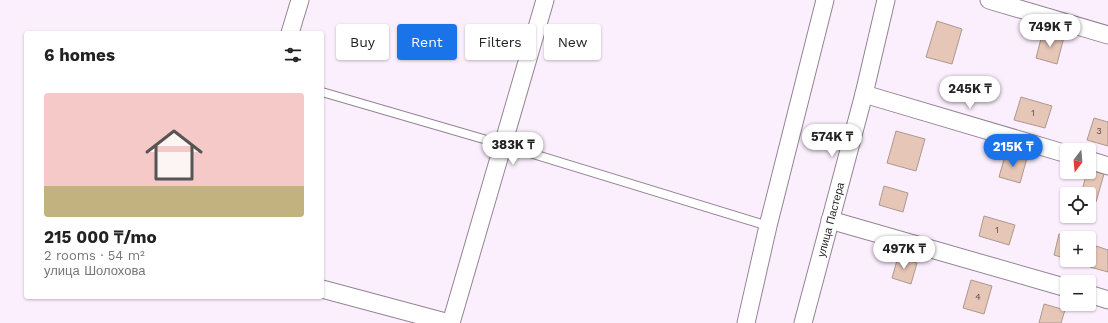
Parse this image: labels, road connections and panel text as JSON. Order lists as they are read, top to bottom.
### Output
{
  "streets": {
    "street": ["улица Пастера"]
  },
  "house_numbers": [
    "1",
    "3",
    "1",
    "4"
  ],
  "north": "bottom",
  "page": {
    "price": [
      "749K ₸",
      "245K ₸",
      "574K ₸",
      "383K ₸",
      "215K ₸",
      "497K ₸"
    ],
    "chip": [
      "Buy",
      "Rent",
      "Filters",
      "New"
    ],
    "heading": "6 homes",
    "list": [
      {
        "name": "215 000 ₸/mo",
        "note": "2 rooms · 54 m² · улица Шолохова"
      }
    ],
    "map_buttons": ["+", "−"]
  }
}
